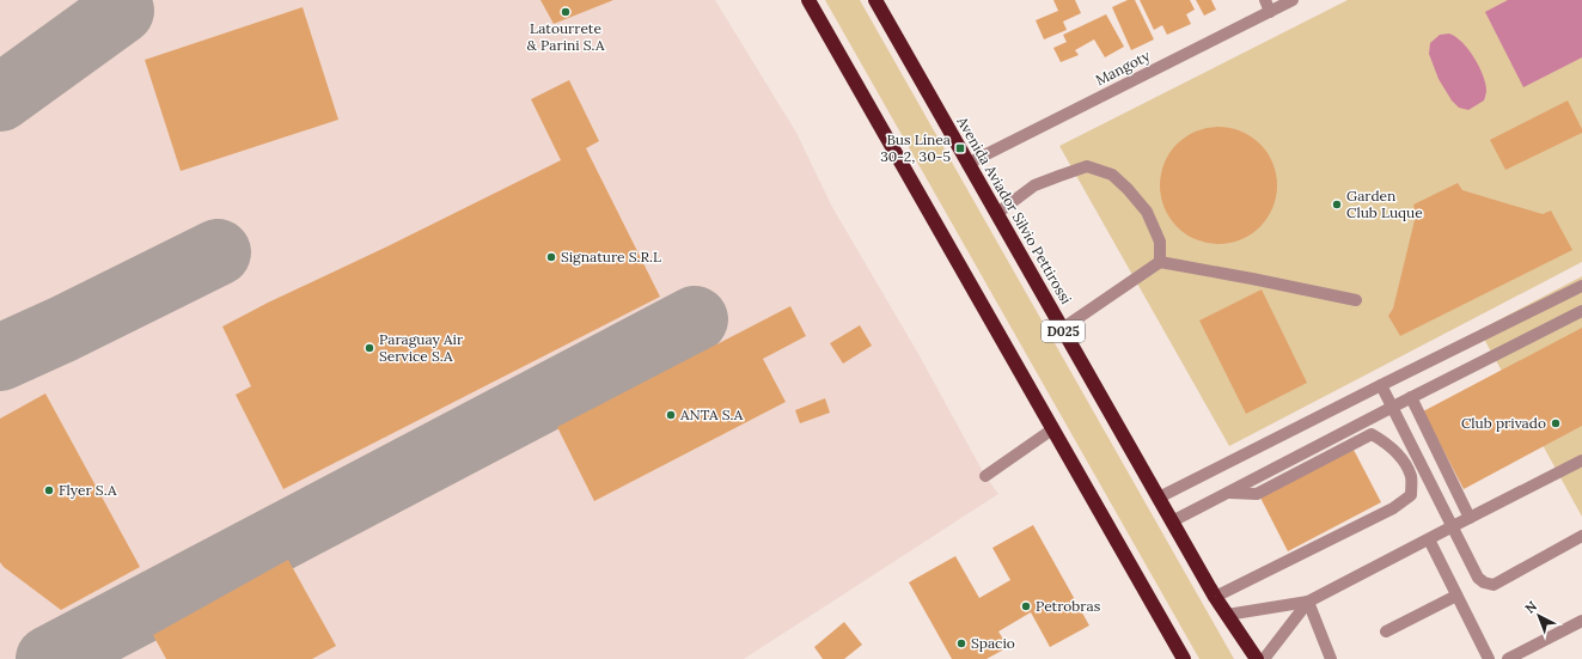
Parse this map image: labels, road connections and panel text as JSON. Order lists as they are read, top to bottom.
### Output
{
  "streets": {
    "highway": ["Avenida Aviador Silvio Pettirossi", "D025"],
    "street": ["Mangoty"]
  },
  "crossings": [
    ["Mangoty", "Avenida Aviador Silvio Pettirossi"]
  ],
  "places": {
    "other": [
      "Latourrete & Parini S.A",
      "Garden Club Luque",
      "Signature S.R.L",
      "Paraguay Air Service S.A",
      "ANTA S.A",
      "Club privado",
      "Flyer S.A",
      "Petrobras",
      "Spacio"
    ],
    "transit": ["Bus Línea 30-2, 30-5"]
  },
  "north": "top left"
}
